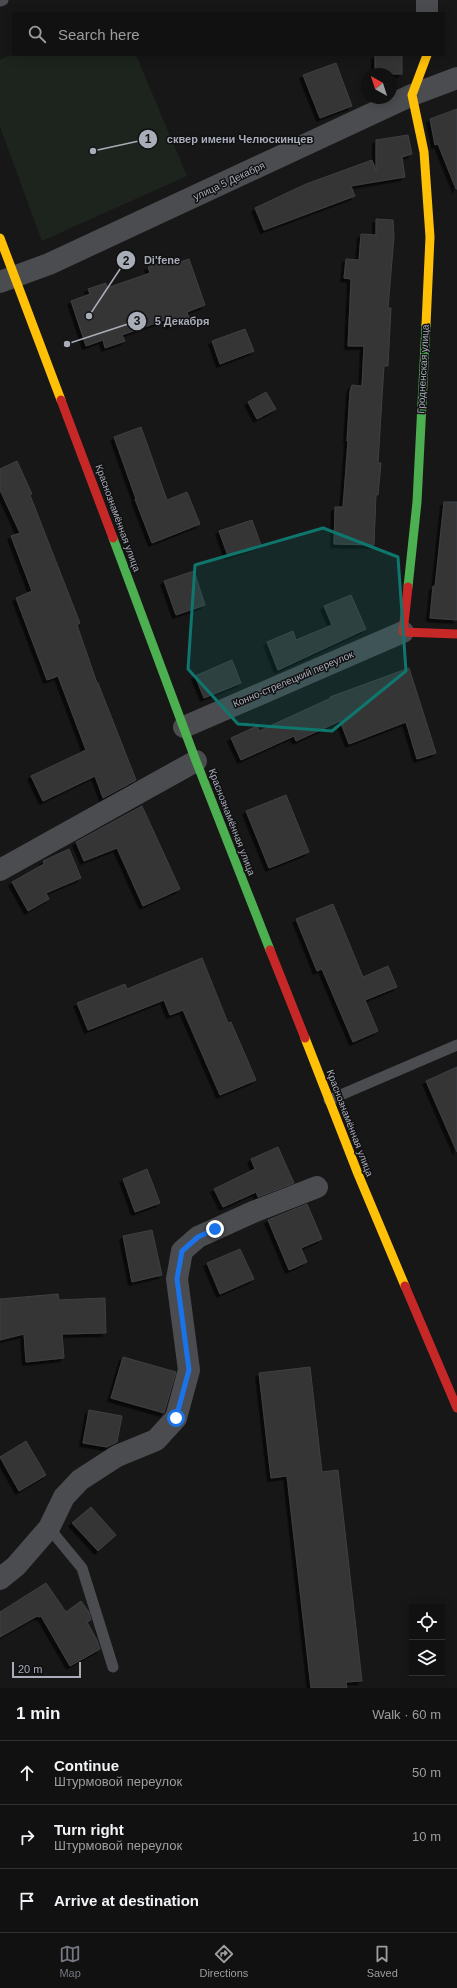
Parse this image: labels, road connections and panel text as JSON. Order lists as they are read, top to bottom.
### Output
{
  "streets": {
    "street": [
      "улица 5 Декабря",
      "Гродненская улица",
      "Краснознамённая улица",
      "Конно-стрелецкий переулок"
    ]
  },
  "crossings": [
    ["улица 5 Декабря", "Гродненская улица"],
    ["улица 5 Декабря", "Краснознамённая улица"],
    ["Гродненская улица", "Конно-стрелецкий переулок"],
    ["Краснознамённая улица", "Конно-стрелецкий переулок"]
  ],
  "places": ["сквер имени Челюскинцев", "Di'fene", "5 Декабря"],
  "scale_bar": "20 m",
  "north": "top left",
  "page": {
    "search": "Search here",
    "scale": "20 m",
    "heading": ["1 min", "Walk · 60 m"],
    "list": [
      ["Continue", "Штурмовой переулок", "50 m"],
      ["Turn right", "Штурмовой переулок", "10 m"],
      "Arrive at destination"
    ],
    "nav": ["Map", "Directions", "Saved"]
  }
}
